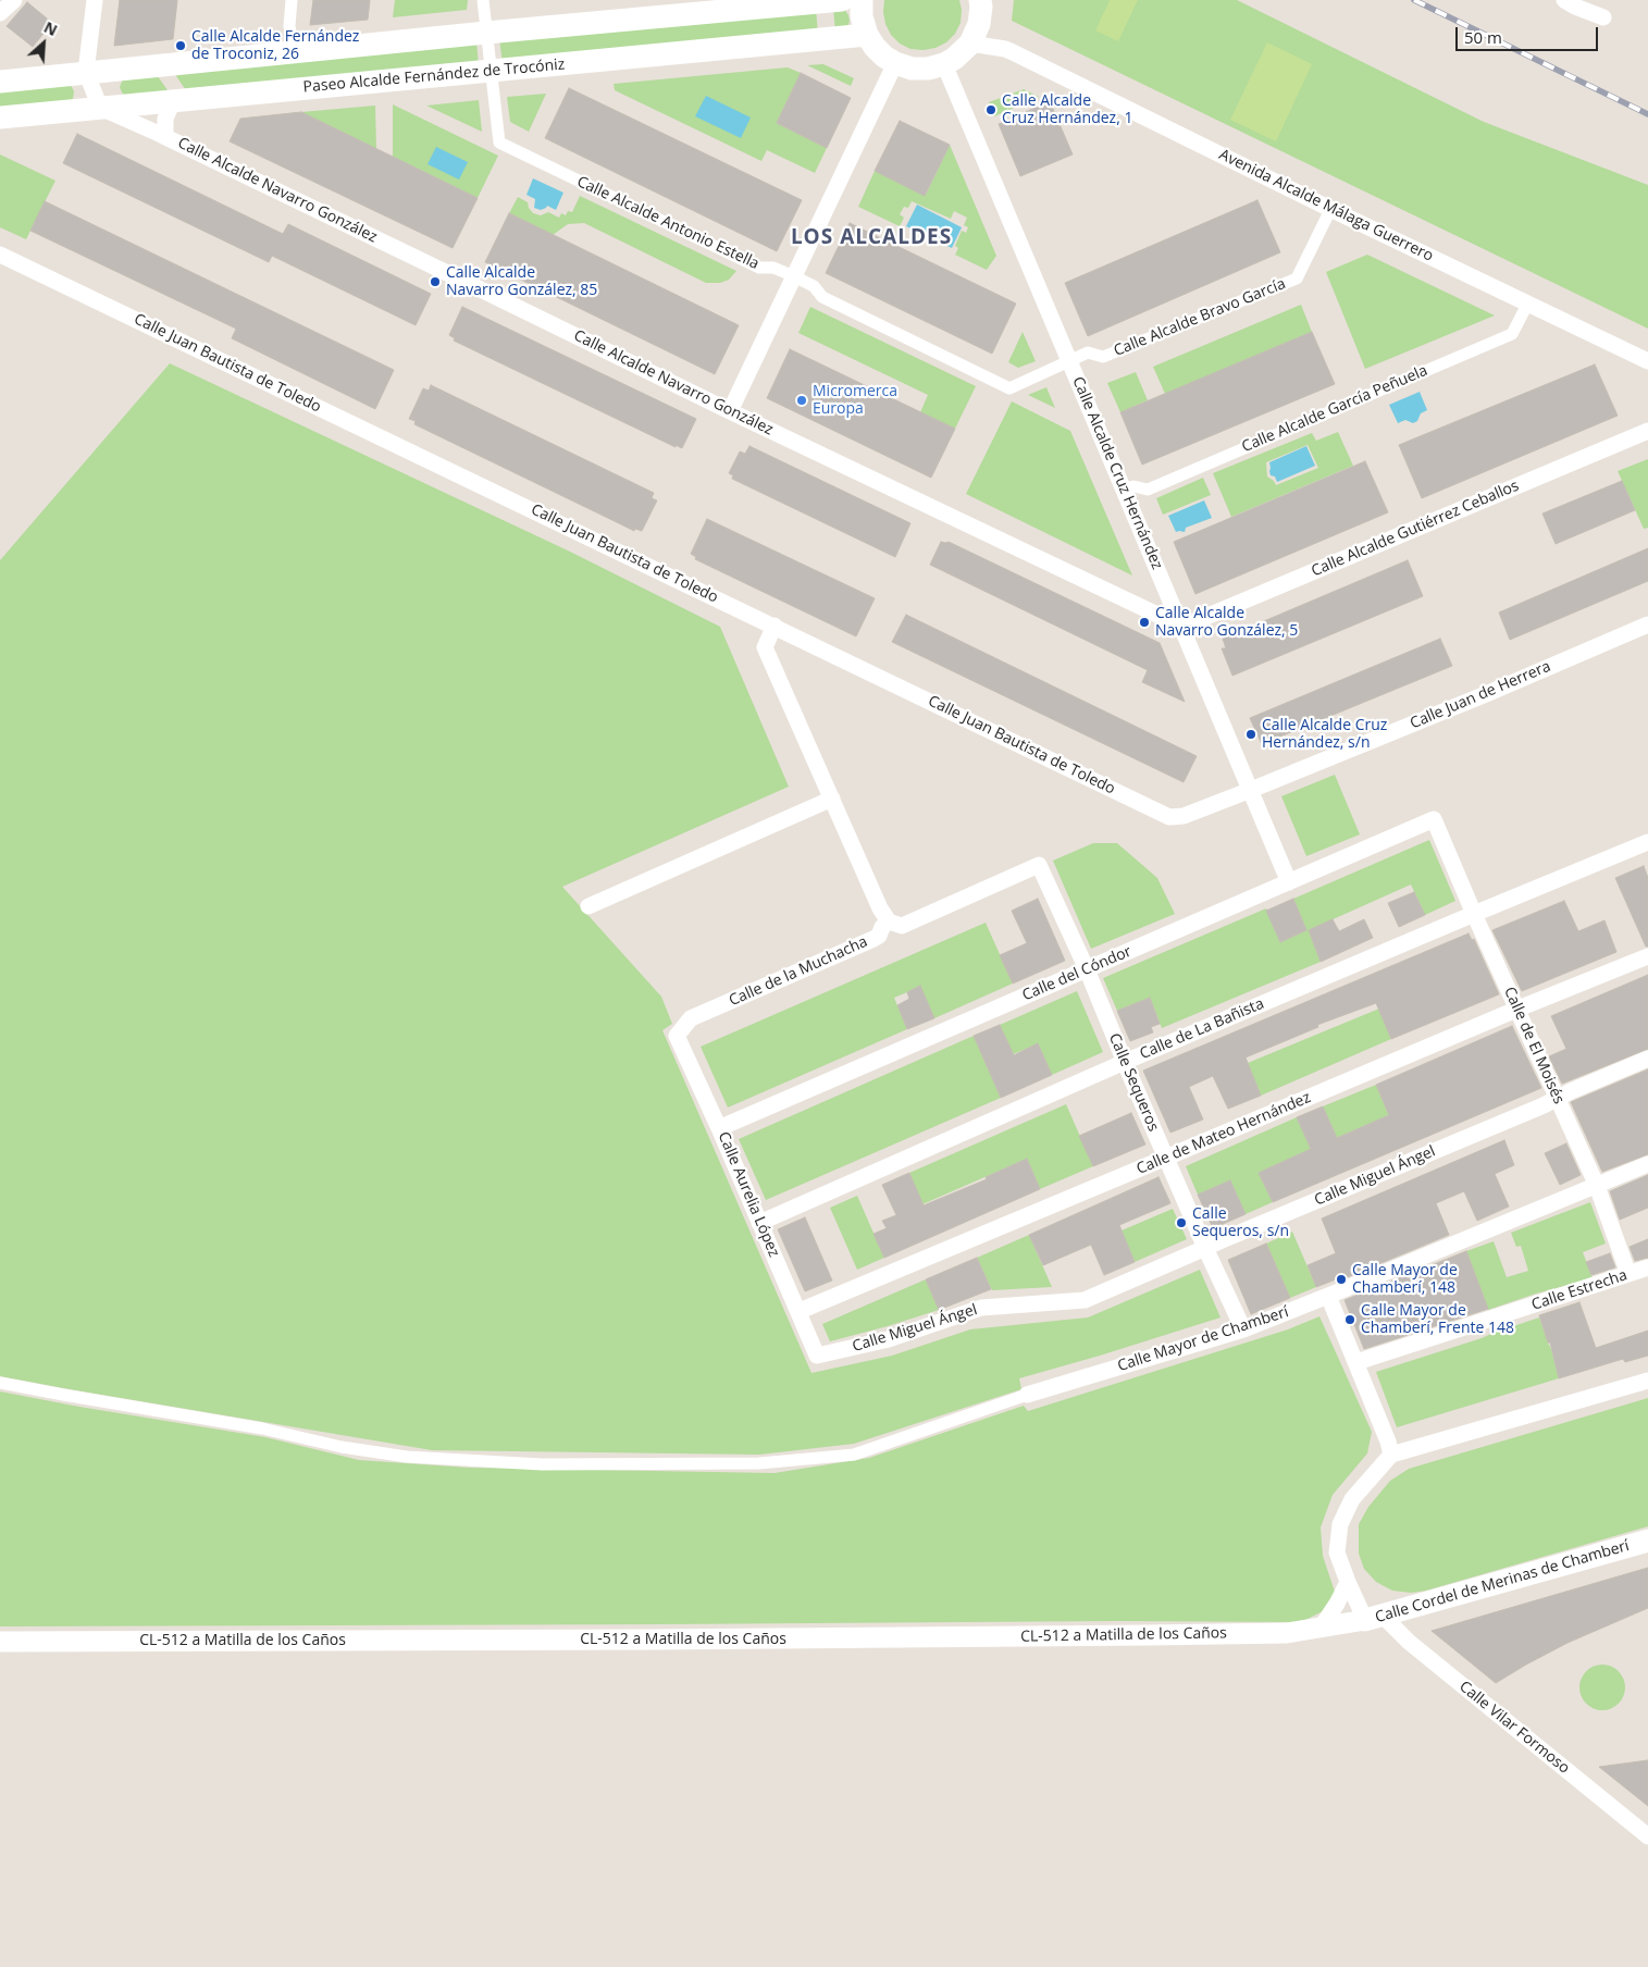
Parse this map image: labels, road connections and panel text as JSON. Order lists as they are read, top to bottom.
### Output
{
  "streets": {
    "main road": ["Paseo Alcalde Fernández de Trocóniz", "Calle Cordel de Merinas de Chamberí"],
    "street": [
      "Calle Alcalde Navarro González",
      "Avenida Alcalde Málaga Guerrero",
      "Calle Alcalde Antonio Estella",
      "Calle Alcalde Bravo García",
      "Calle Juan Bautista de Toledo",
      "Calle Alcalde García Peñuela",
      "Calle Alcalde Cruz Hernández",
      "Calle Alcalde Gutiérrez Ceballos",
      "Calle Juan de Herrera",
      "Calle de la Muchacha",
      "Calle del Cóndor",
      "Calle de La Bañista",
      "Calle de El Moisés",
      "Calle Sequeros",
      "Calle de Mateo Hernández",
      "Calle Miguel Ángel",
      "Calle Aurelia López",
      "Calle Estrecha",
      "Calle Mayor de Chamberí",
      "CL-512 a Matilla de los Caños",
      "Calle Vilar Formoso"
    ]
  },
  "crossings": [
    ["Paseo Alcalde Fernández de Trocóniz", "Calle Alcalde Navarro González"],
    ["Paseo Alcalde Fernández de Trocóniz", "Calle Alcalde Antonio Estella"],
    ["Calle Alcalde Navarro González", "Calle Alcalde Cruz Hernández"],
    ["Calle Alcalde Navarro González", "Calle Alcalde Gutiérrez Ceballos"],
    ["Avenida Alcalde Málaga Guerrero", "Calle Alcalde García Peñuela"],
    ["Calle Alcalde Antonio Estella", "Calle Alcalde Bravo García"],
    ["Calle Alcalde Antonio Estella", "Calle Alcalde Cruz Hernández"],
    ["Calle Alcalde Bravo García", "Calle Alcalde Cruz Hernández"],
    ["Calle Juan Bautista de Toledo", "Calle Alcalde Cruz Hernández"],
    ["Calle Juan Bautista de Toledo", "Calle Juan de Herrera"],
    ["Calle Alcalde García Peñuela", "Calle Alcalde Cruz Hernández"],
    ["Calle Alcalde Cruz Hernández", "Calle Alcalde Gutiérrez Ceballos"],
    ["Calle Alcalde Cruz Hernández", "Calle Juan de Herrera"],
    ["Calle Alcalde Cruz Hernández", "Calle del Cóndor"],
    ["Calle de la Muchacha", "Calle Sequeros"],
    ["Calle de la Muchacha", "Calle Aurelia López"],
    ["Calle del Cóndor", "Calle de El Moisés"],
    ["Calle del Cóndor", "Calle Sequeros"],
    ["Calle del Cóndor", "Calle Aurelia López"],
    ["Calle de La Bañista", "Calle de El Moisés"],
    ["Calle de La Bañista", "Calle Sequeros"],
    ["Calle de La Bañista", "Calle Aurelia López"],
    ["Calle de El Moisés", "Calle de Mateo Hernández"],
    ["Calle de El Moisés", "Calle Miguel Ángel"],
    ["Calle de El Moisés", "Calle Estrecha"],
    ["Calle de El Moisés", "Calle Mayor de Chamberí"],
    ["Calle Sequeros", "Calle de Mateo Hernández"],
    ["Calle Sequeros", "Calle Miguel Ángel"],
    ["Calle Sequeros", "Calle Mayor de Chamberí"],
    ["Calle de Mateo Hernández", "Calle Aurelia López"],
    ["Calle Miguel Ángel", "Calle Aurelia López"],
    ["Calle Cordel de Merinas de Chamberí", "CL-512 a Matilla de los Caños"],
    ["Calle Cordel de Merinas de Chamberí", "Calle Vilar Formoso"],
    ["CL-512 a Matilla de los Caños", "Calle Vilar Formoso"]
  ],
  "districts": ["LOS ALCALDES"],
  "places": [
    "Calle Alcalde Fernández de Troconiz, 26",
    "Calle Alcalde Cruz Hernández, 1",
    "Calle Alcalde Navarro González, 85",
    "Micromerca Europa",
    "Calle Alcalde Navarro González, 5",
    "Calle Alcalde Cruz Hernández, s/n",
    "Calle Sequeros, s/n",
    "Calle Mayor de Chamberí, 148",
    "Calle Mayor de Chamberí, Frente 148"
  ],
  "scale_bar": "50 m",
  "north": "top right"
}
